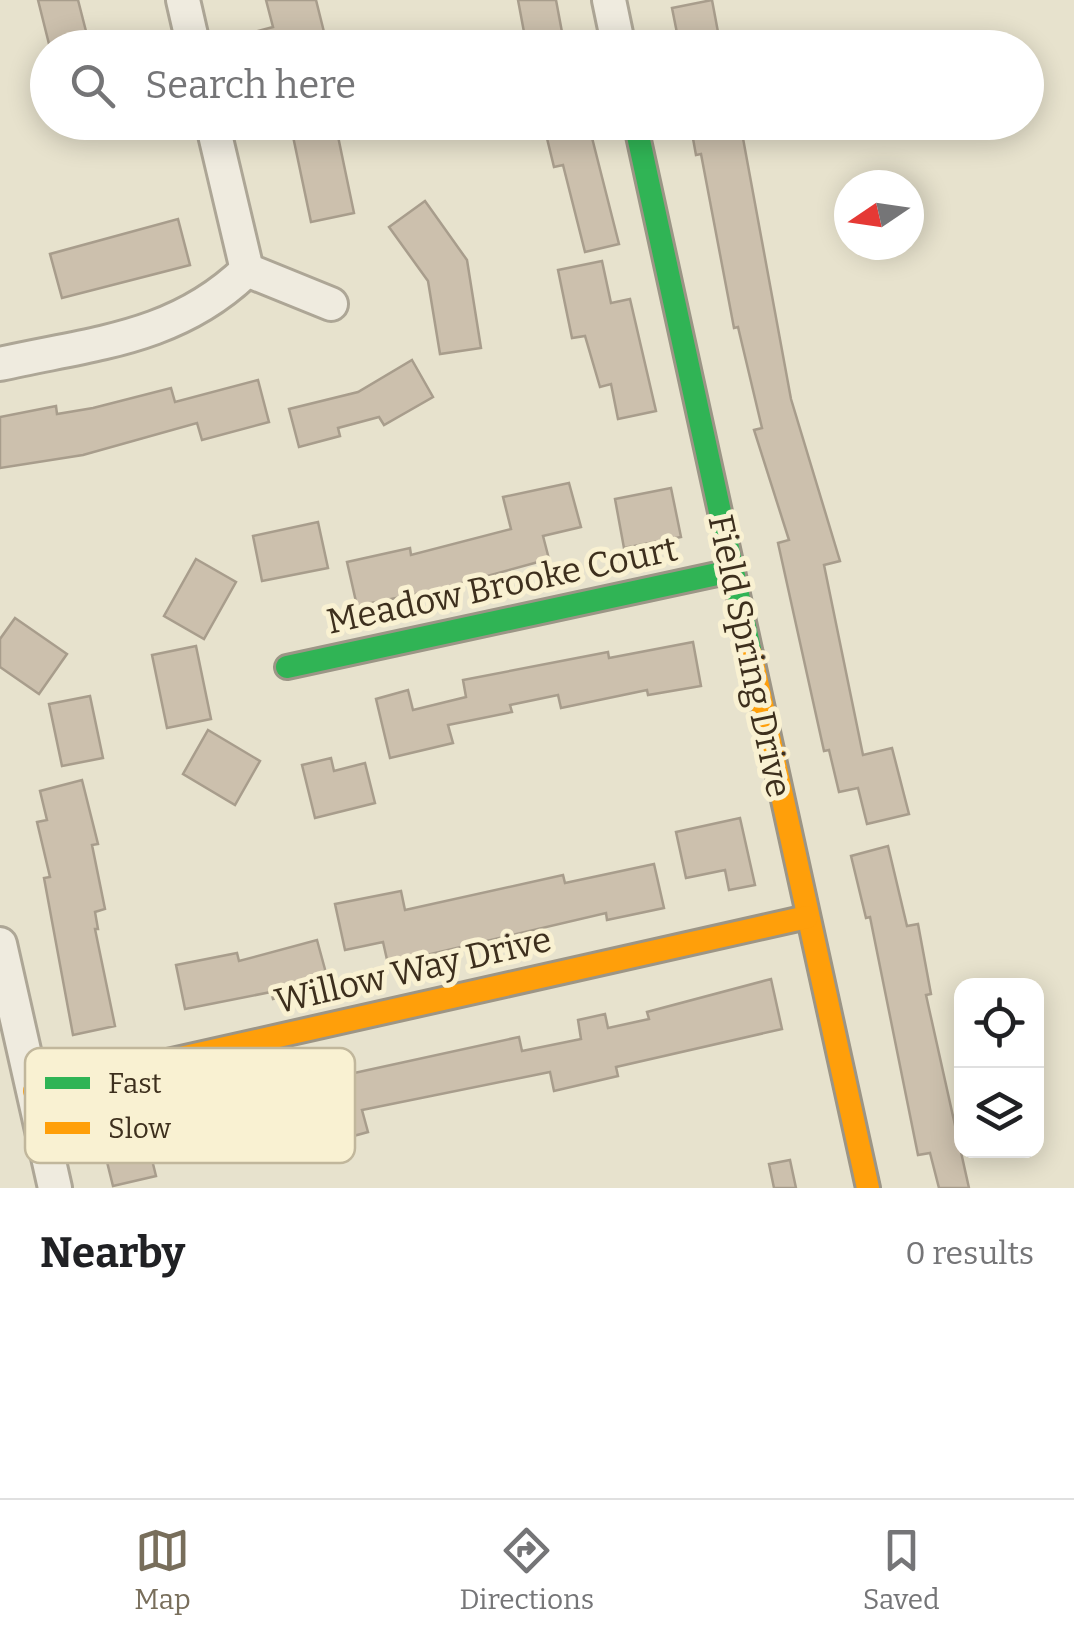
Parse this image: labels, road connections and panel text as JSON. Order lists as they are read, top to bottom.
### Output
{
  "streets": {
    "street": ["Meadow Brooke Court", "Field Spring Drive", "Willow Way Drive"]
  },
  "crossings": [
    ["Meadow Brooke Court", "Field Spring Drive"],
    ["Field Spring Drive", "Willow Way Drive"]
  ],
  "legend": ["Fast", "Slow"],
  "north": "left",
  "page": {
    "search": "Search here",
    "heading": ["Nearby", "0 results"],
    "nav": ["Map", "Directions", "Saved"]
  }
}
